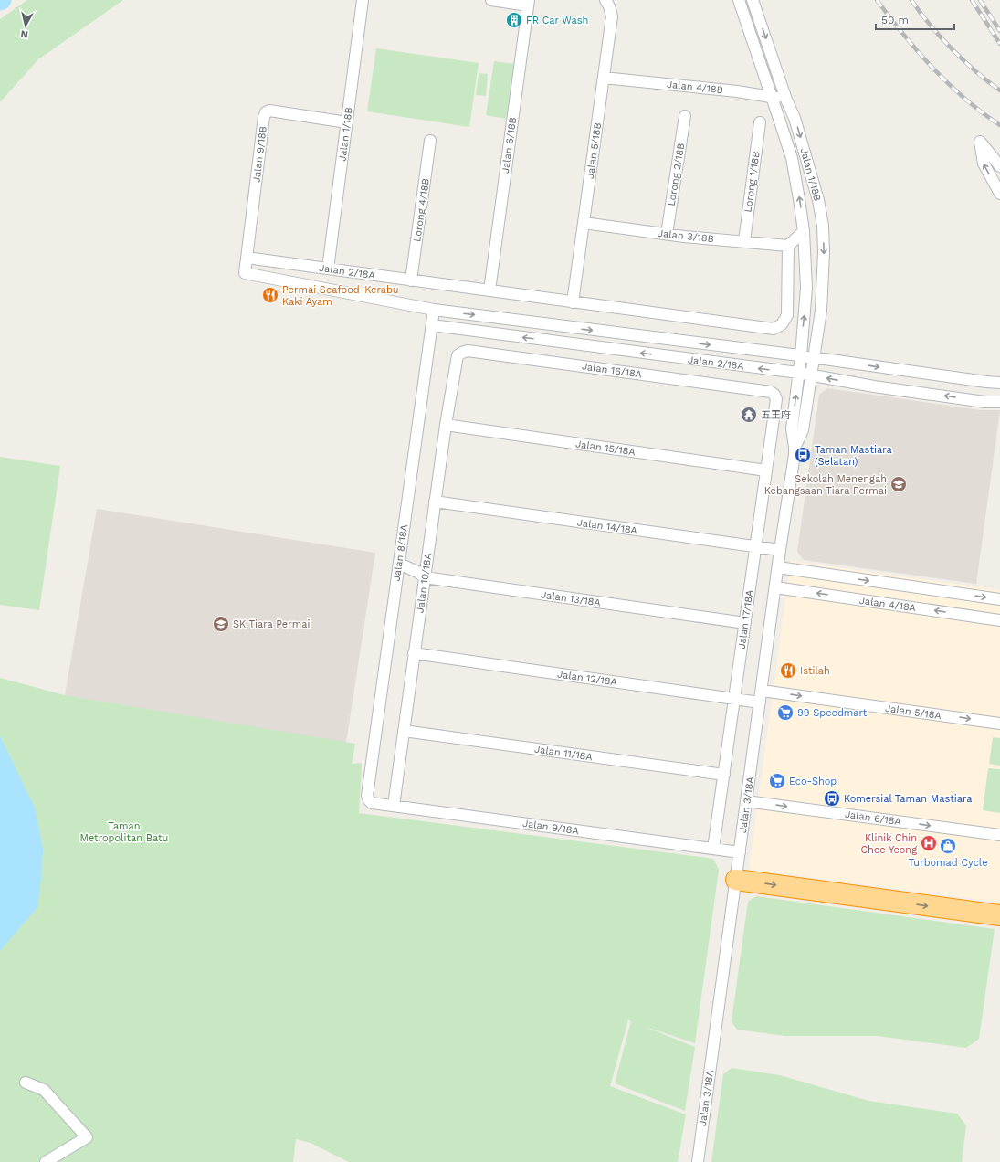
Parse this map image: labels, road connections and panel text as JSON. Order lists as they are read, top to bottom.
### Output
{
  "streets": {
    "street": [
      "Jalan 4/18B",
      "Jalan 1/18B",
      "Jalan 6/18B",
      "Jalan 5/18B",
      "Jalan 9/18B",
      "Lorong 2/18B",
      "Lorong 1/18B",
      "Lorong 4/18B",
      "Jalan 3/18B",
      "Jalan 2/18A",
      "Jalan 16/18A",
      "Jalan 15/18A",
      "Jalan 14/18A",
      "Jalan 8/18A",
      "Jalan 10/18A",
      "Jalan 13/18A",
      "Jalan 4/18A",
      "Jalan 17/18A",
      "Jalan 12/18A",
      "Jalan 5/18A",
      "Jalan 11/18A",
      "Jalan 3/18A",
      "Jalan 6/18A",
      "Jalan 9/18A"
    ]
  },
  "crossings": [
    ["Jalan 4/18B", "Jalan 1/18B"],
    ["Jalan 4/18B", "Jalan 5/18B"],
    ["Jalan 1/18B", "Jalan 9/18B"],
    ["Jalan 1/18B", "Jalan 2/18A"],
    ["Jalan 1/18B", "Jalan 3/18A"],
    ["Jalan 6/18B", "Jalan 2/18A"],
    ["Jalan 5/18B", "Jalan 3/18B"],
    ["Jalan 5/18B", "Jalan 2/18A"],
    ["Jalan 9/18B", "Jalan 2/18A"],
    ["Jalan 9/18B", "Jalan 8/18A"],
    ["Lorong 2/18B", "Jalan 3/18B"],
    ["Lorong 1/18B", "Jalan 3/18B"],
    ["Lorong 4/18B", "Jalan 2/18A"],
    ["Jalan 3/18B", "Jalan 2/18A"],
    ["Jalan 2/18A", "Jalan 8/18A"],
    ["Jalan 2/18A", "Jalan 3/18A"],
    ["Jalan 16/18A", "Jalan 10/18A"],
    ["Jalan 16/18A", "Jalan 17/18A"],
    ["Jalan 15/18A", "Jalan 10/18A"],
    ["Jalan 15/18A", "Jalan 17/18A"],
    ["Jalan 14/18A", "Jalan 10/18A"],
    ["Jalan 14/18A", "Jalan 17/18A"],
    ["Jalan 14/18A", "Jalan 3/18A"],
    ["Jalan 8/18A", "Jalan 13/18A"],
    ["Jalan 8/18A", "Jalan 9/18A"],
    ["Jalan 10/18A", "Jalan 13/18A"],
    ["Jalan 10/18A", "Jalan 12/18A"],
    ["Jalan 10/18A", "Jalan 11/18A"],
    ["Jalan 10/18A", "Jalan 9/18A"],
    ["Jalan 13/18A", "Jalan 17/18A"],
    ["Jalan 4/18A", "Jalan 3/18A"],
    ["Jalan 17/18A", "Jalan 12/18A"],
    ["Jalan 17/18A", "Jalan 11/18A"],
    ["Jalan 17/18A", "Jalan 9/18A"],
    ["Jalan 12/18A", "Jalan 3/18A"],
    ["Jalan 5/18A", "Jalan 3/18A"],
    ["Jalan 3/18A", "Jalan 6/18A"],
    ["Jalan 3/18A", "Jalan 9/18A"]
  ],
  "one_way": ["Jalan 5/18A", "Jalan 6/18A"],
  "parks": ["Taman Metropolitan Batu"],
  "places": {
    "building": ["FR Car Wash"],
    "restaurant": ["Permai Seafood-Kerabu Kaki Ayam", "Istilah"],
    "temple": ["五王府"],
    "bus stop": ["Taman Mastiara (Selatan)", "Komersial Taman Mastiara"],
    "school or university": ["Sekolah Menengah Kebangsaan Tiara Permai", "SK Tiara Permai"],
    "supermarket": ["99 Speedmart", "Eco-Shop"],
    "hospital": ["Klinik Chin Chee Yeong"],
    "shop": ["Turbomad Cycle"]
  },
  "scale_bar": "50 m",
  "north": "bottom"
}
